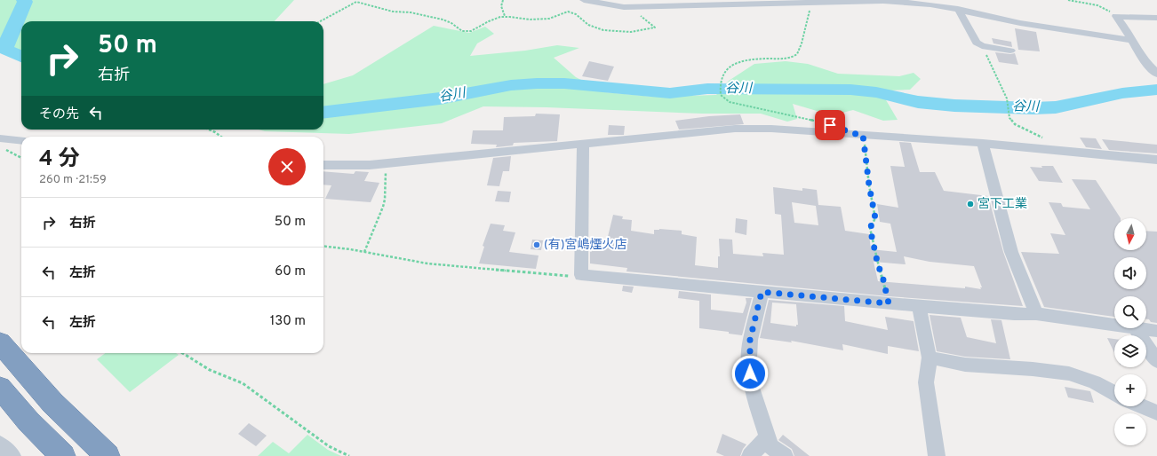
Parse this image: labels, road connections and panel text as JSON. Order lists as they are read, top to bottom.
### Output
{
  "water": ["谷川"],
  "places": ["宮下工業", "(有)宮嶋煙火店"],
  "north": "bottom",
  "page": {
    "turn": ["50 m", "右折"],
    "then": "その先",
    "heading": ["4 分", "260 m · 21:59"],
    "list": [
      {
        "name": "右折",
        "value": "50 m"
      },
      {
        "name": "左折",
        "value": "60 m"
      },
      {
        "name": "左折",
        "value": "130 m"
      }
    ],
    "map_buttons": ["+", "−"]
  }
}
